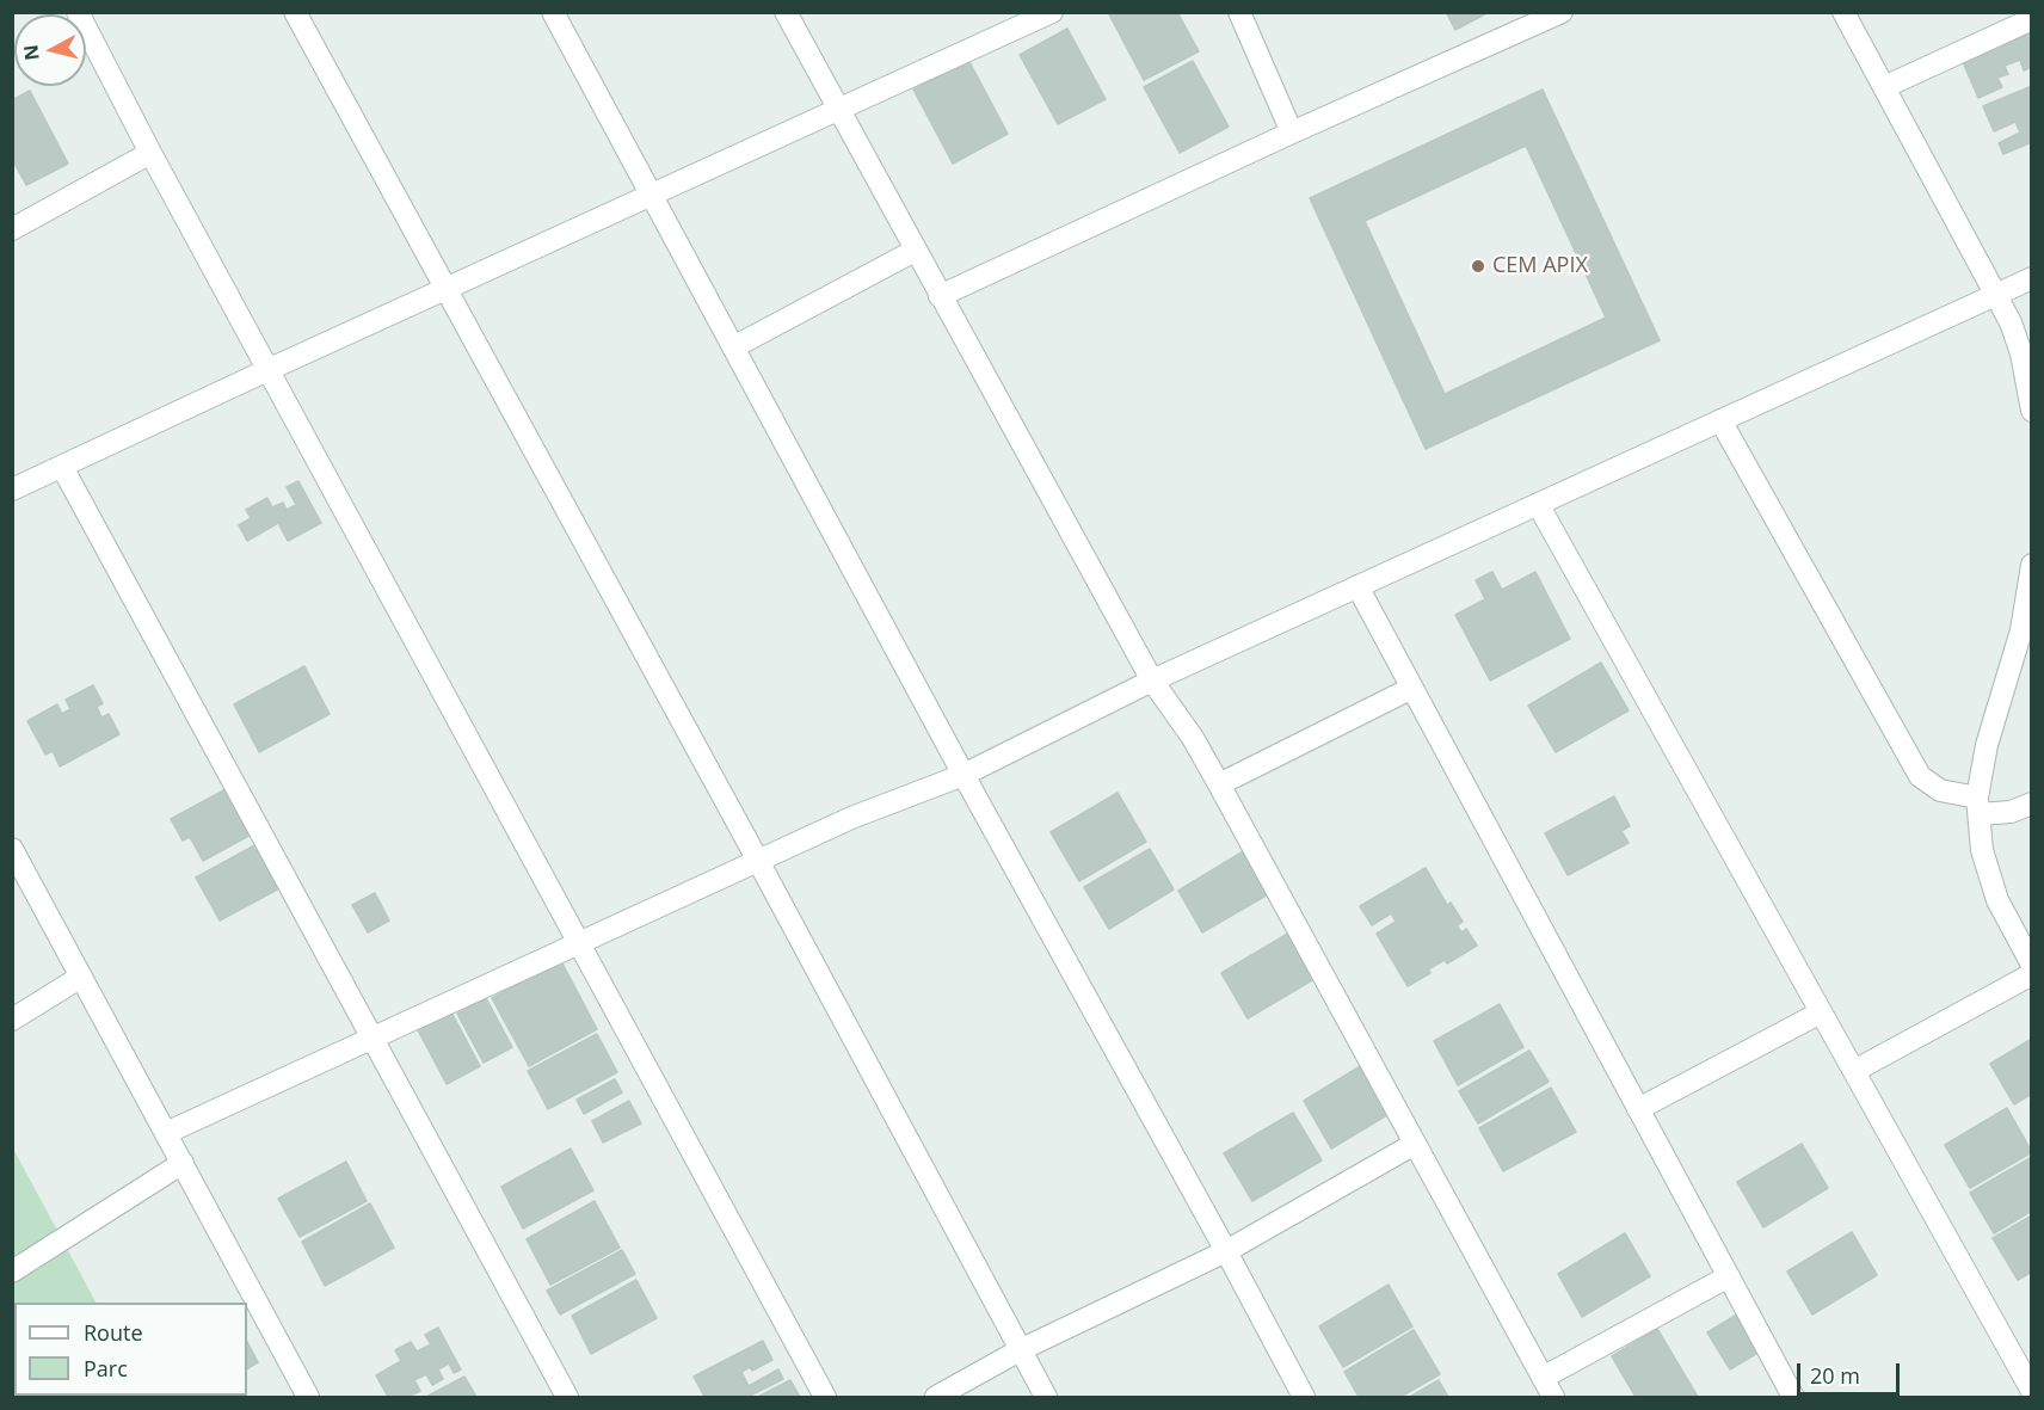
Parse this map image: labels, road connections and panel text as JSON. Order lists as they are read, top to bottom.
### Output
{
  "places": ["CEM APIX"],
  "legend": ["Route", "Parc"],
  "scale_bar": "20 m",
  "north": "left"
}
